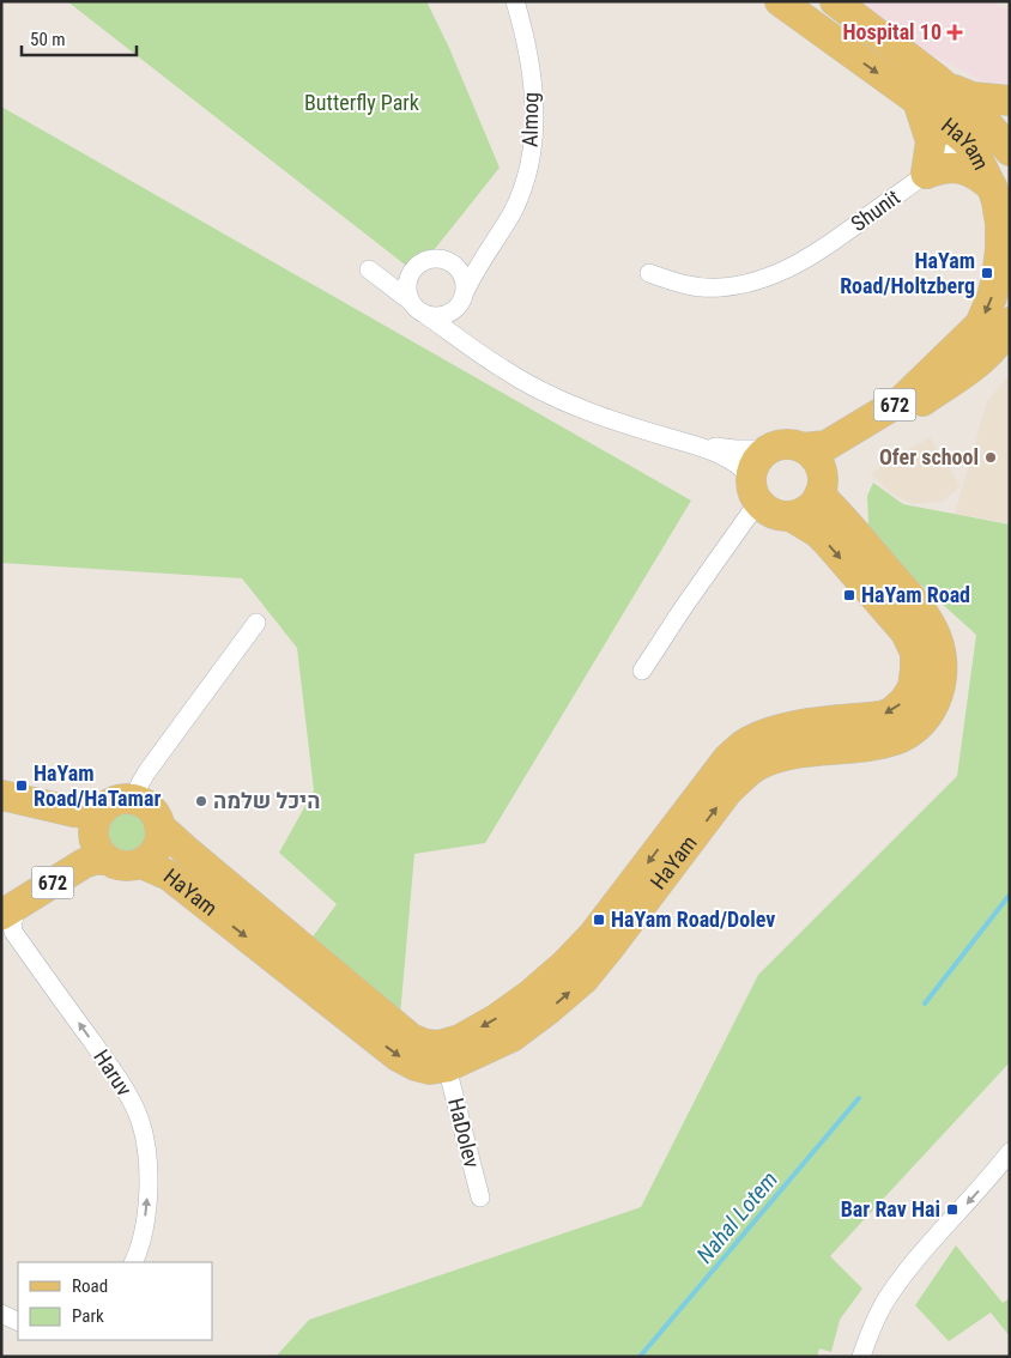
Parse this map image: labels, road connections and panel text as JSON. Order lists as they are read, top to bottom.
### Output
{
  "streets": {
    "main road": ["HaYam", "672"],
    "street": [
      "Almog",
      "Shunit",
      "Haruv",
      "HaDolev"
    ]
  },
  "crossings": [
    ["HaYam", "Shunit"],
    ["HaYam", "672"],
    ["HaYam", "HaDolev"],
    ["672", "Haruv"]
  ],
  "one_way": ["Haruv"],
  "water": ["Nahal Lotem"],
  "parks": ["Butterfly Park"],
  "places": {
    "health": ["Hospital 10"],
    "transit": [
      "HaYam Road/Holtzberg",
      "HaYam Road",
      "HaYam Road/HaTamar",
      "HaYam Road/Dolev",
      "Bar Rav Hai"
    ],
    "other": ["Ofer school", "היכל שלמה"]
  },
  "legend": ["Road", "Park"],
  "scale_bar": "50 m"
}
